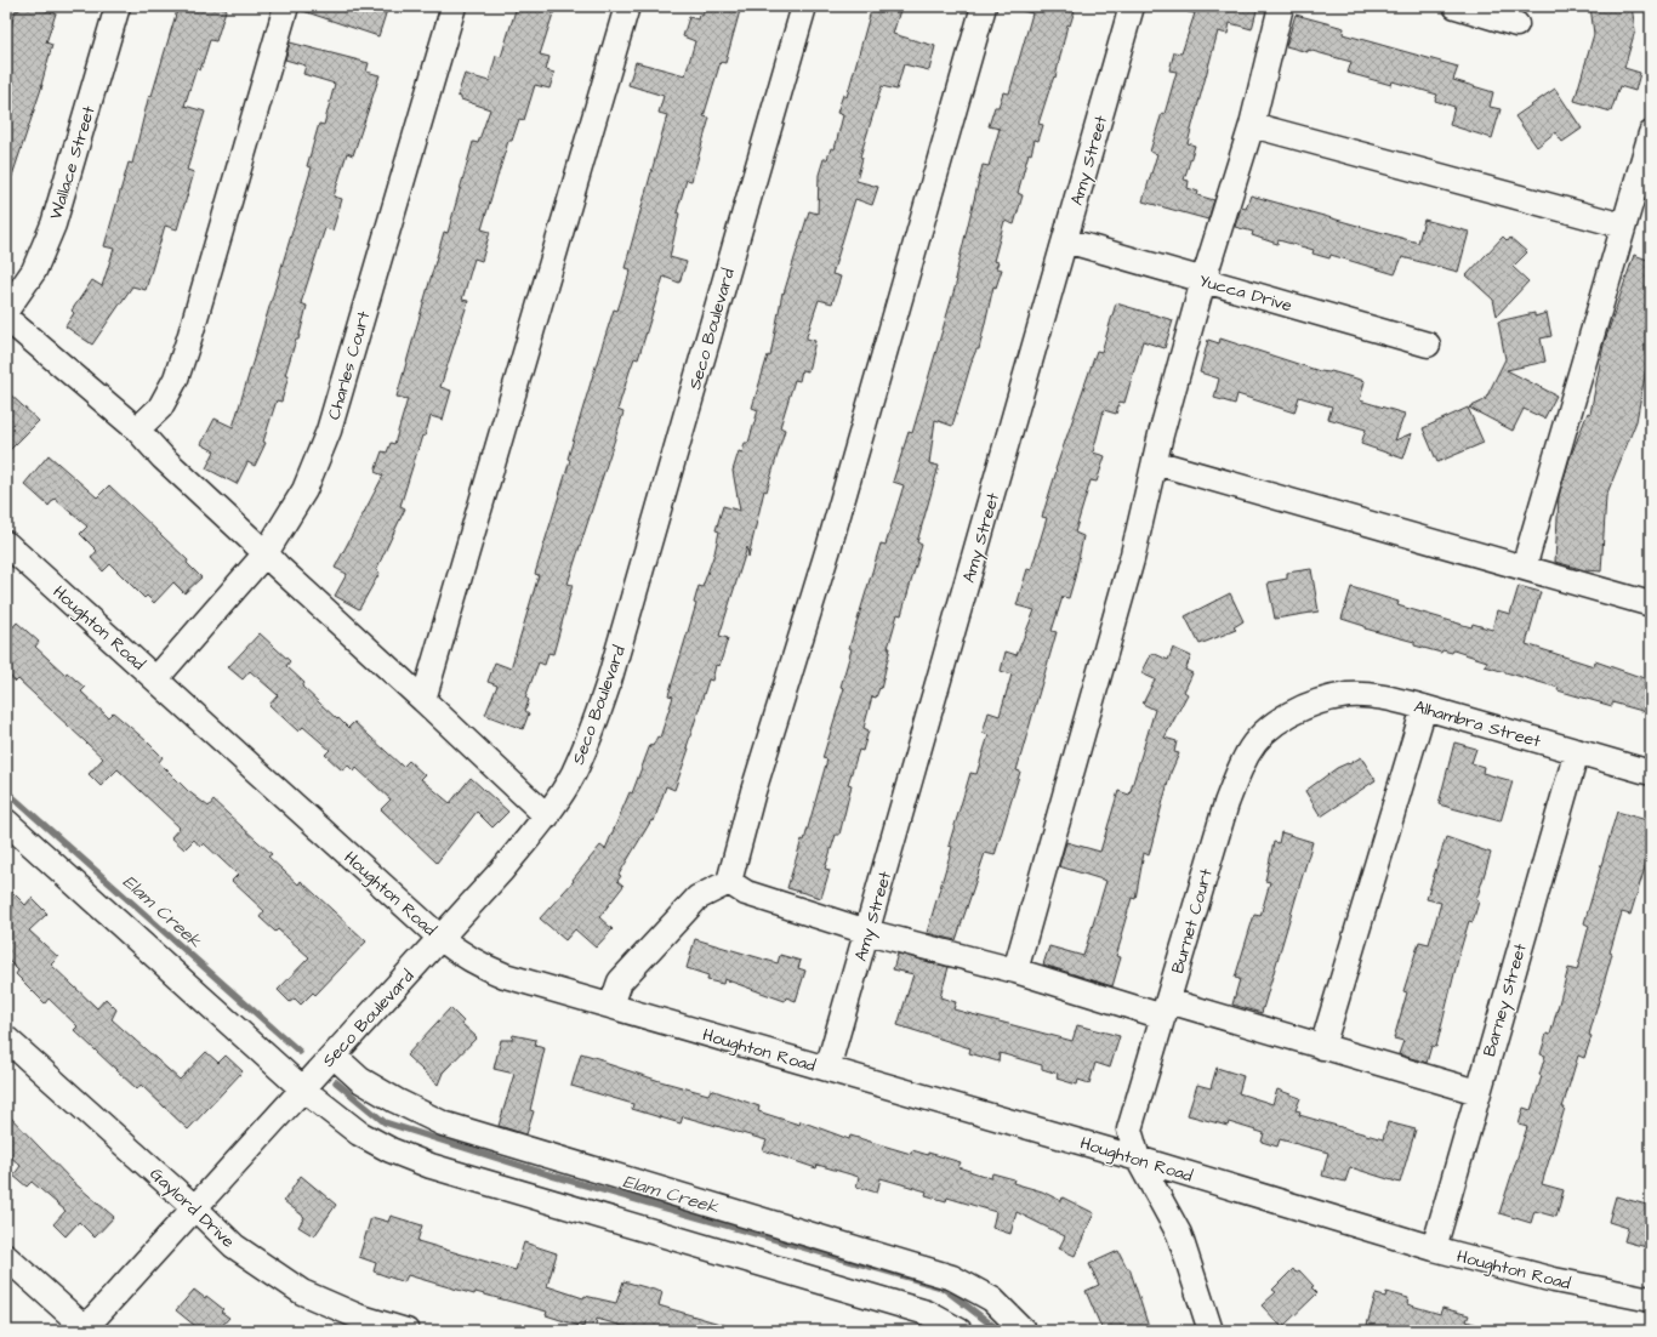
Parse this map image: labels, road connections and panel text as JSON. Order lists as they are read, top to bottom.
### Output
{
  "streets": {
    "street": [
      "Amy Street",
      "Wallace Street",
      "Yucca Drive",
      "Seco Boulevard",
      "Charles Court",
      "Houghton Road",
      "Alhambra Street",
      "Burnet Court",
      "Barney Street",
      "Gaylord Drive"
    ]
  },
  "crossings": [
    ["Amy Street", "Yucca Drive"],
    ["Amy Street", "Houghton Road"],
    ["Seco Boulevard", "Houghton Road"],
    ["Seco Boulevard", "Gaylord Drive"],
    ["Charles Court", "Houghton Road"],
    ["Houghton Road", "Burnet Court"],
    ["Houghton Road", "Barney Street"],
    ["Alhambra Street", "Burnet Court"],
    ["Alhambra Street", "Barney Street"]
  ],
  "water": ["Elam Creek"]
}
